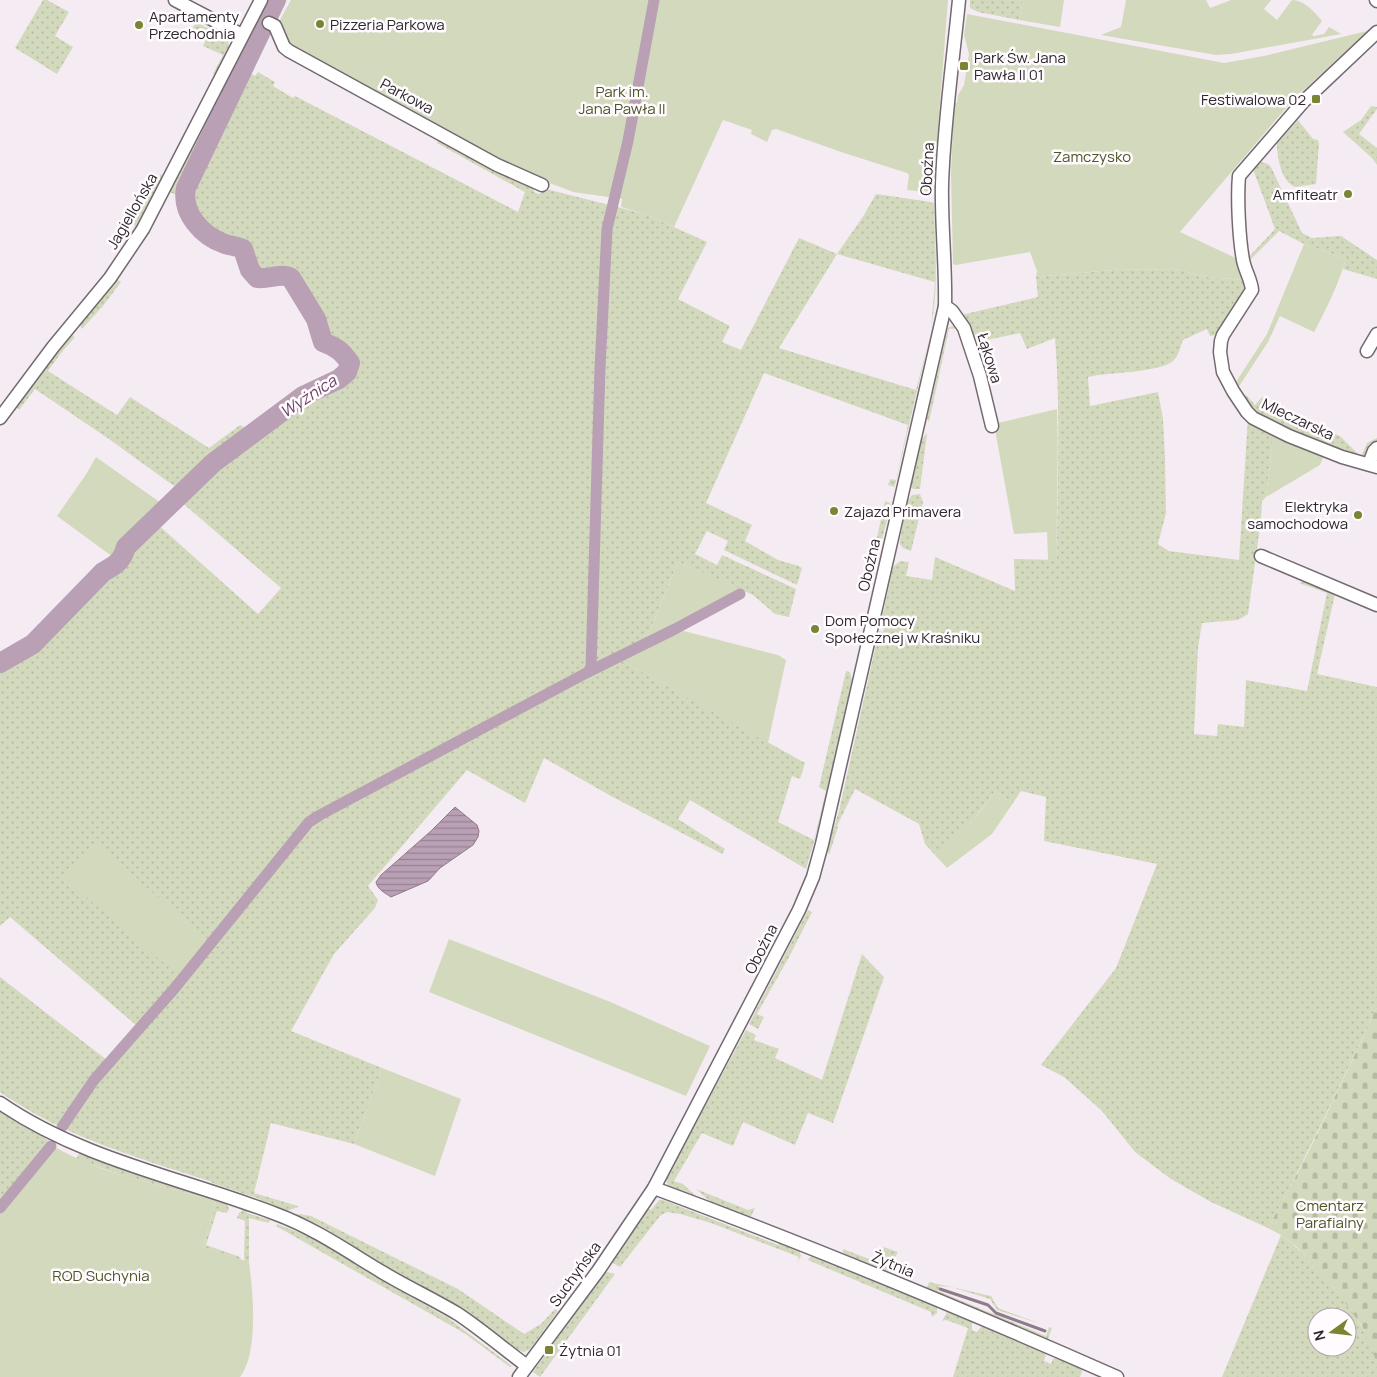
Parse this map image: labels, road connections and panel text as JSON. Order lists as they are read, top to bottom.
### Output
{
  "streets": {
    "street": [
      "Parkowa",
      "Oboźna",
      "Jagiellońska",
      "Łąkowa",
      "Mleczarska",
      "Żytnia",
      "Suchyńska"
    ]
  },
  "crossings": [
    ["Parkowa", "Jagiellońska"],
    ["Oboźna", "Łąkowa"],
    ["Oboźna", "Żytnia"],
    ["Oboźna", "Suchyńska"],
    ["Żytnia", "Suchyńska"]
  ],
  "water": ["Wyżnica"],
  "parks": [
    "Park im. Jana Pawła II",
    "Zamczysko",
    "Cmentarz Parafialny",
    "ROD Suchynia"
  ],
  "places": {
    "other": [
      "Pizzeria Parkowa",
      "Apartamenty Przechodnia",
      "Amfiteatr",
      "Zajazd Primavera",
      "Elektryka samochodowa",
      "Dom Pomocy Społecznej w Kraśniku"
    ],
    "transit": ["Park Św. Jana Pawła II 01", "Festiwalowa 02", "Żytnia 01"]
  },
  "north": "left"
}
